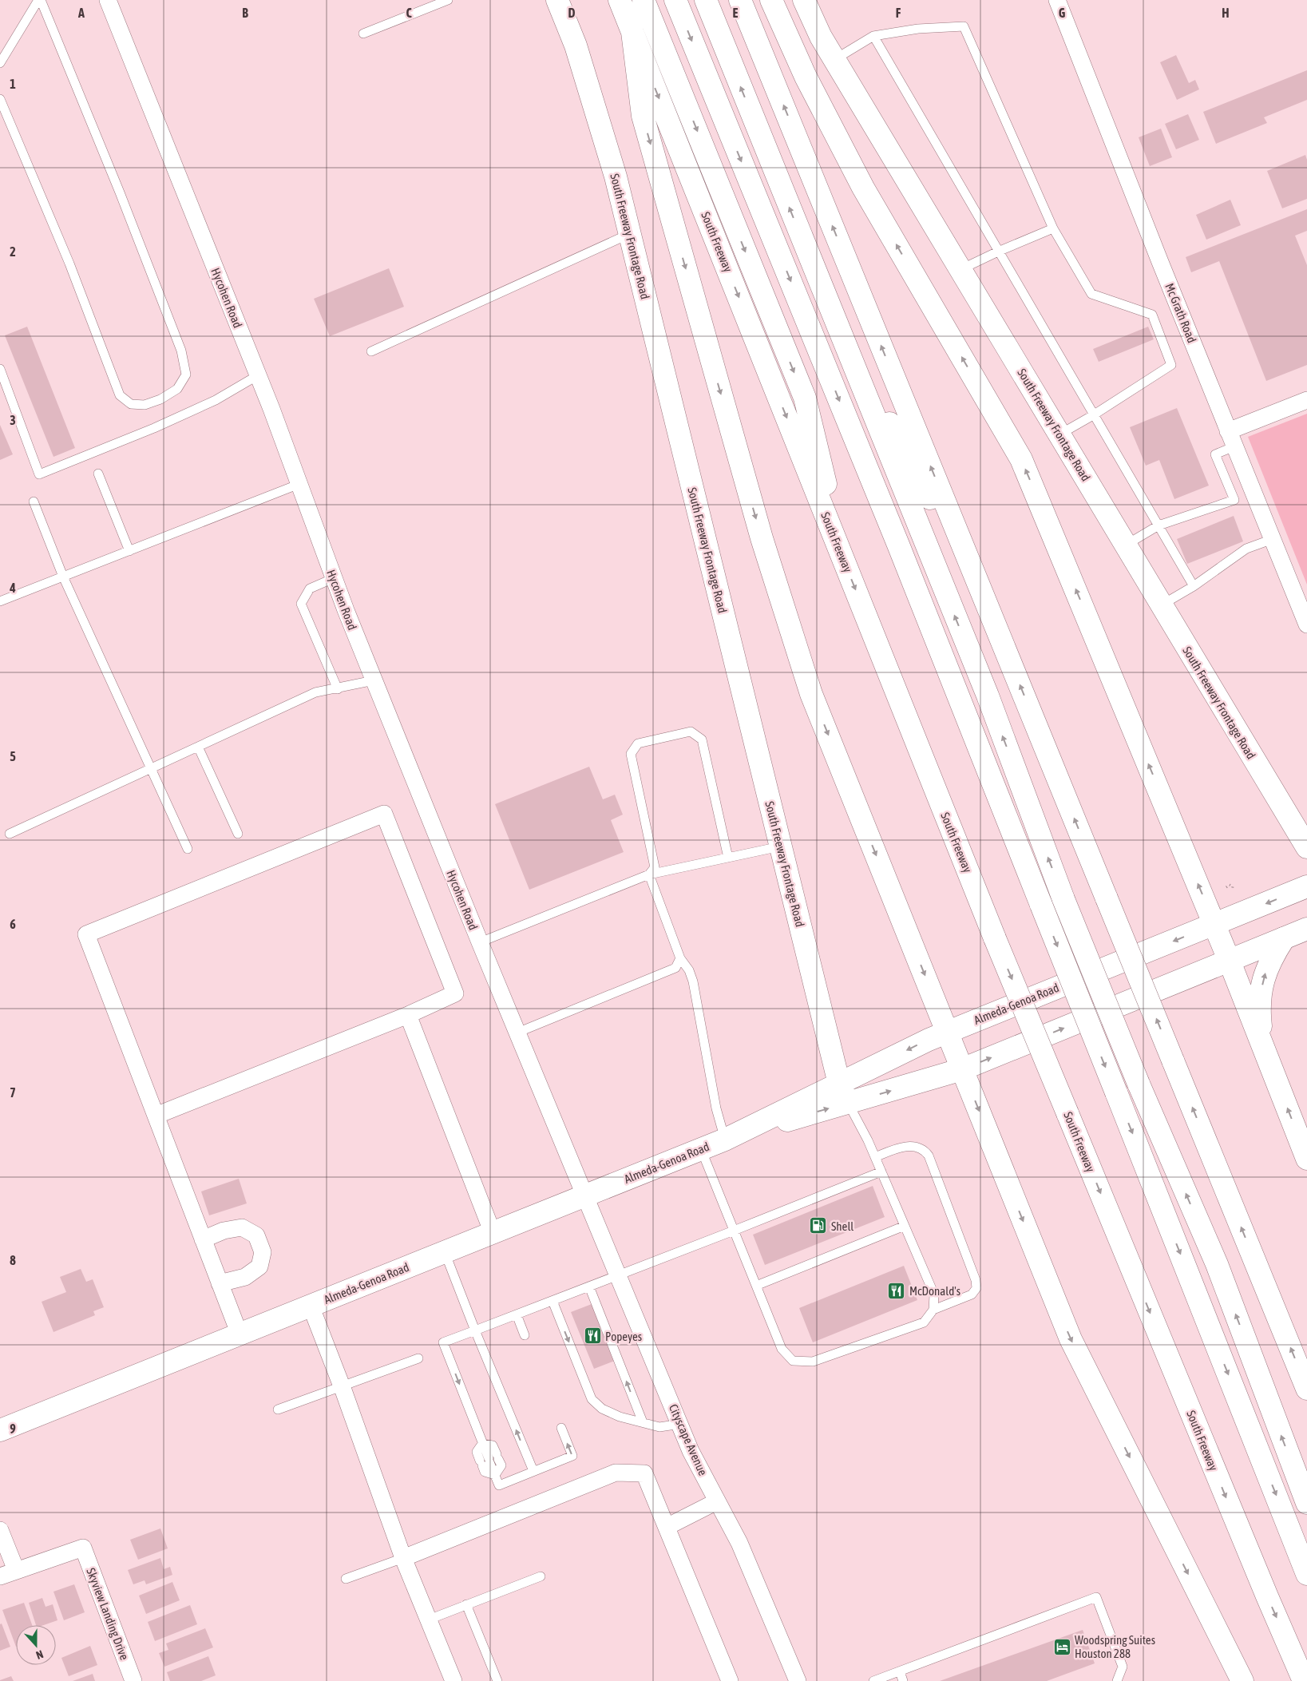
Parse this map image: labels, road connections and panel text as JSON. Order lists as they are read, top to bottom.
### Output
{
  "streets": {
    "main road": ["South Freeway Frontage Road", "South Freeway", "Almeda-Genoa Road"],
    "street": [
      "Hycohen Road",
      "Mc Grath Road",
      "Cityscape Avenue",
      "Skyview Landing Drive"
    ]
  },
  "crossings": [
    ["South Freeway Frontage Road", "Almeda-Genoa Road"],
    ["Hycohen Road", "Almeda-Genoa Road"],
    ["Hycohen Road", "Cityscape Avenue"],
    ["Almeda-Genoa Road", "Cityscape Avenue"]
  ],
  "places": {
    "fuel station": ["Shell"],
    "restaurant": ["McDonald's", "Popeyes"],
    "hotel": ["Woodspring Suites Houston 288"]
  },
  "north": "bottom",
  "grid": {
    "columns": [
      "A",
      "B",
      "C",
      "D",
      "E",
      "F",
      "G",
      "H"
    ],
    "rows": [
      "1",
      "2",
      "3",
      "4",
      "5",
      "6",
      "7",
      "8",
      "9"
    ]
  }
}
